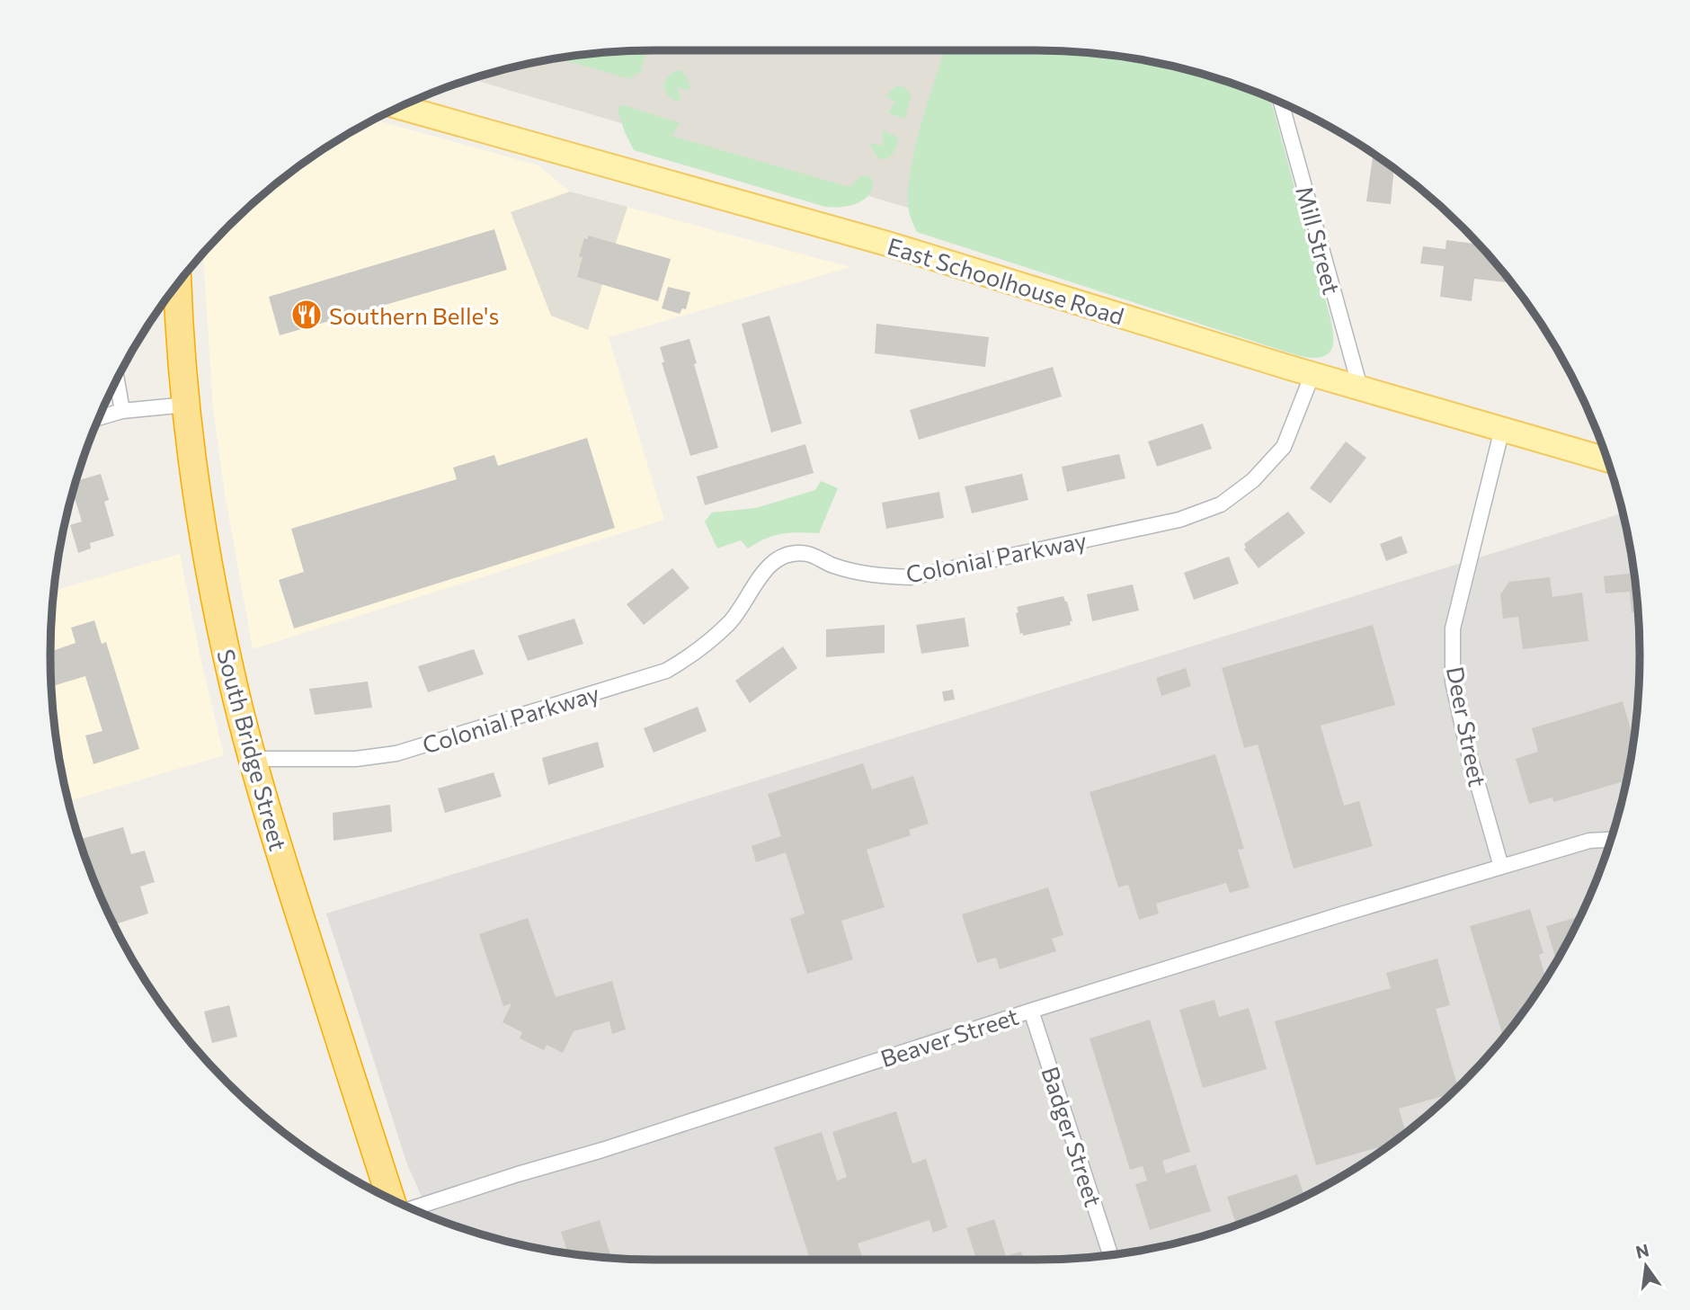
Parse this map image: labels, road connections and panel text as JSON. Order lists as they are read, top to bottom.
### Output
{
  "streets": {
    "highway": ["South Bridge Street"],
    "main road": ["East Schoolhouse Road"],
    "street": [
      "Mill Street",
      "Colonial Parkway",
      "Deer Street",
      "Beaver Street",
      "Badger Street"
    ]
  },
  "crossings": [
    ["Mill Street", "East Schoolhouse Road"],
    ["East Schoolhouse Road", "Colonial Parkway"],
    ["East Schoolhouse Road", "Deer Street"],
    ["Colonial Parkway", "South Bridge Street"],
    ["Deer Street", "Beaver Street"],
    ["Beaver Street", "Badger Street"]
  ],
  "places": {
    "restaurant": ["Southern Belle's"]
  },
  "north": "top"
}
